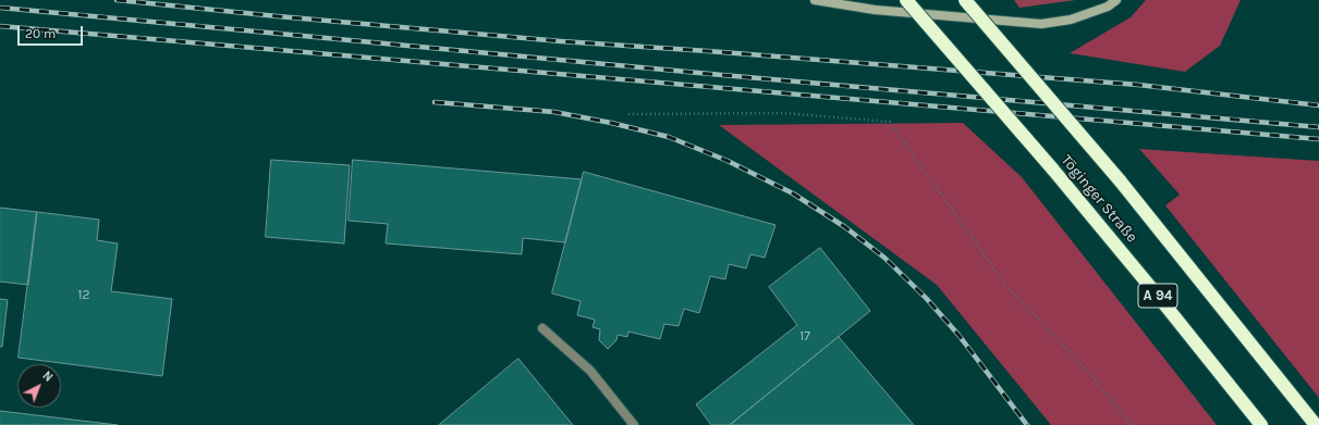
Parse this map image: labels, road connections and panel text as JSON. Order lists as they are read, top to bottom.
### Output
{
  "streets": {
    "highway": ["Töginger Straße", "A 94"]
  },
  "house_numbers": ["12", "17"],
  "scale_bar": "20 m",
  "north": "top right"
}
